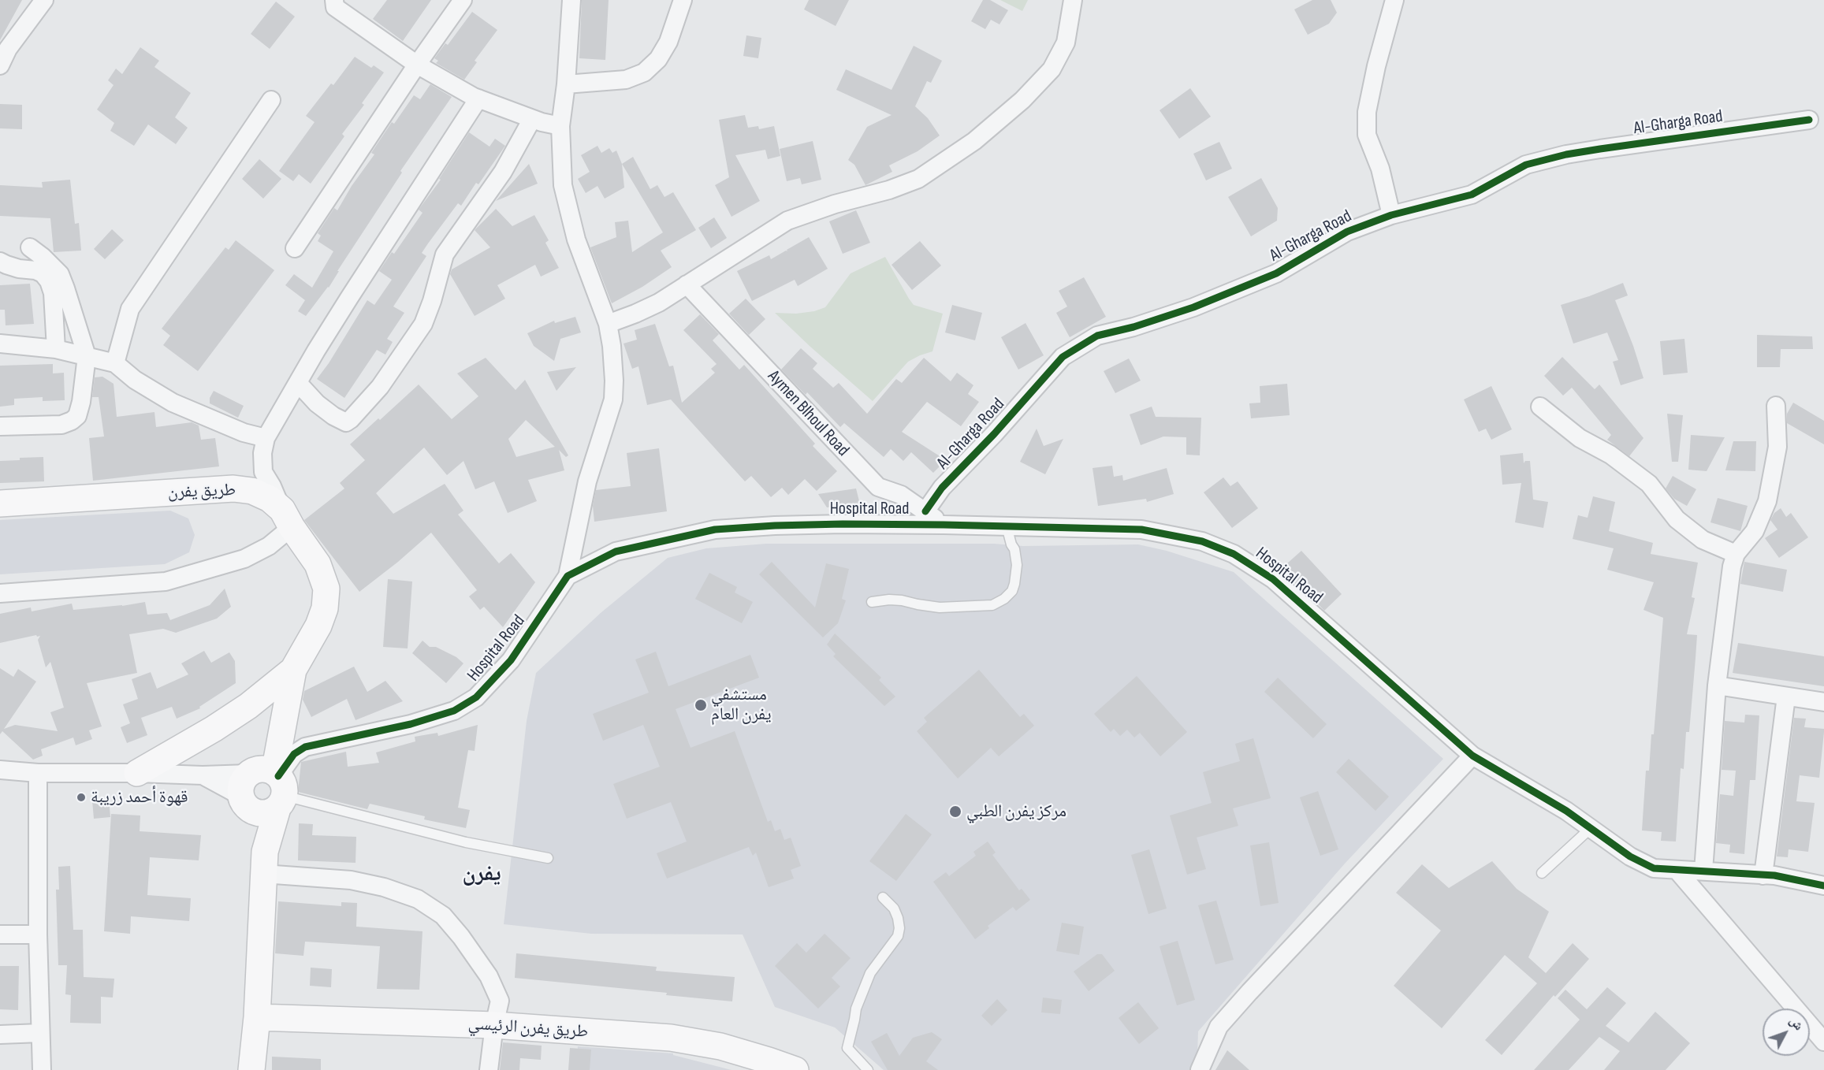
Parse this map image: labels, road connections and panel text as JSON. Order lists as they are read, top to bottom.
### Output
{
  "streets": {
    "main road": ["طريق يفرن", "طريق يفرن الرئيسي"],
    "street": ["Al-Gharga Road", "Aymen Blhoul Road", "Hospital Road"]
  },
  "crossings": [
    ["Al-Gharga Road", "Aymen Blhoul Road"],
    ["Aymen Blhoul Road", "Hospital Road"],
    ["طريق يفرن", "Hospital Road"],
    ["طريق يفرن", "طريق يفرن الرئيسي"]
  ],
  "districts": ["يفرن"],
  "places": ["مستشفي يفرن العام", "قهوة أحمد زريبة", "مركز يفرن الطبي"],
  "north": "top right"
}
